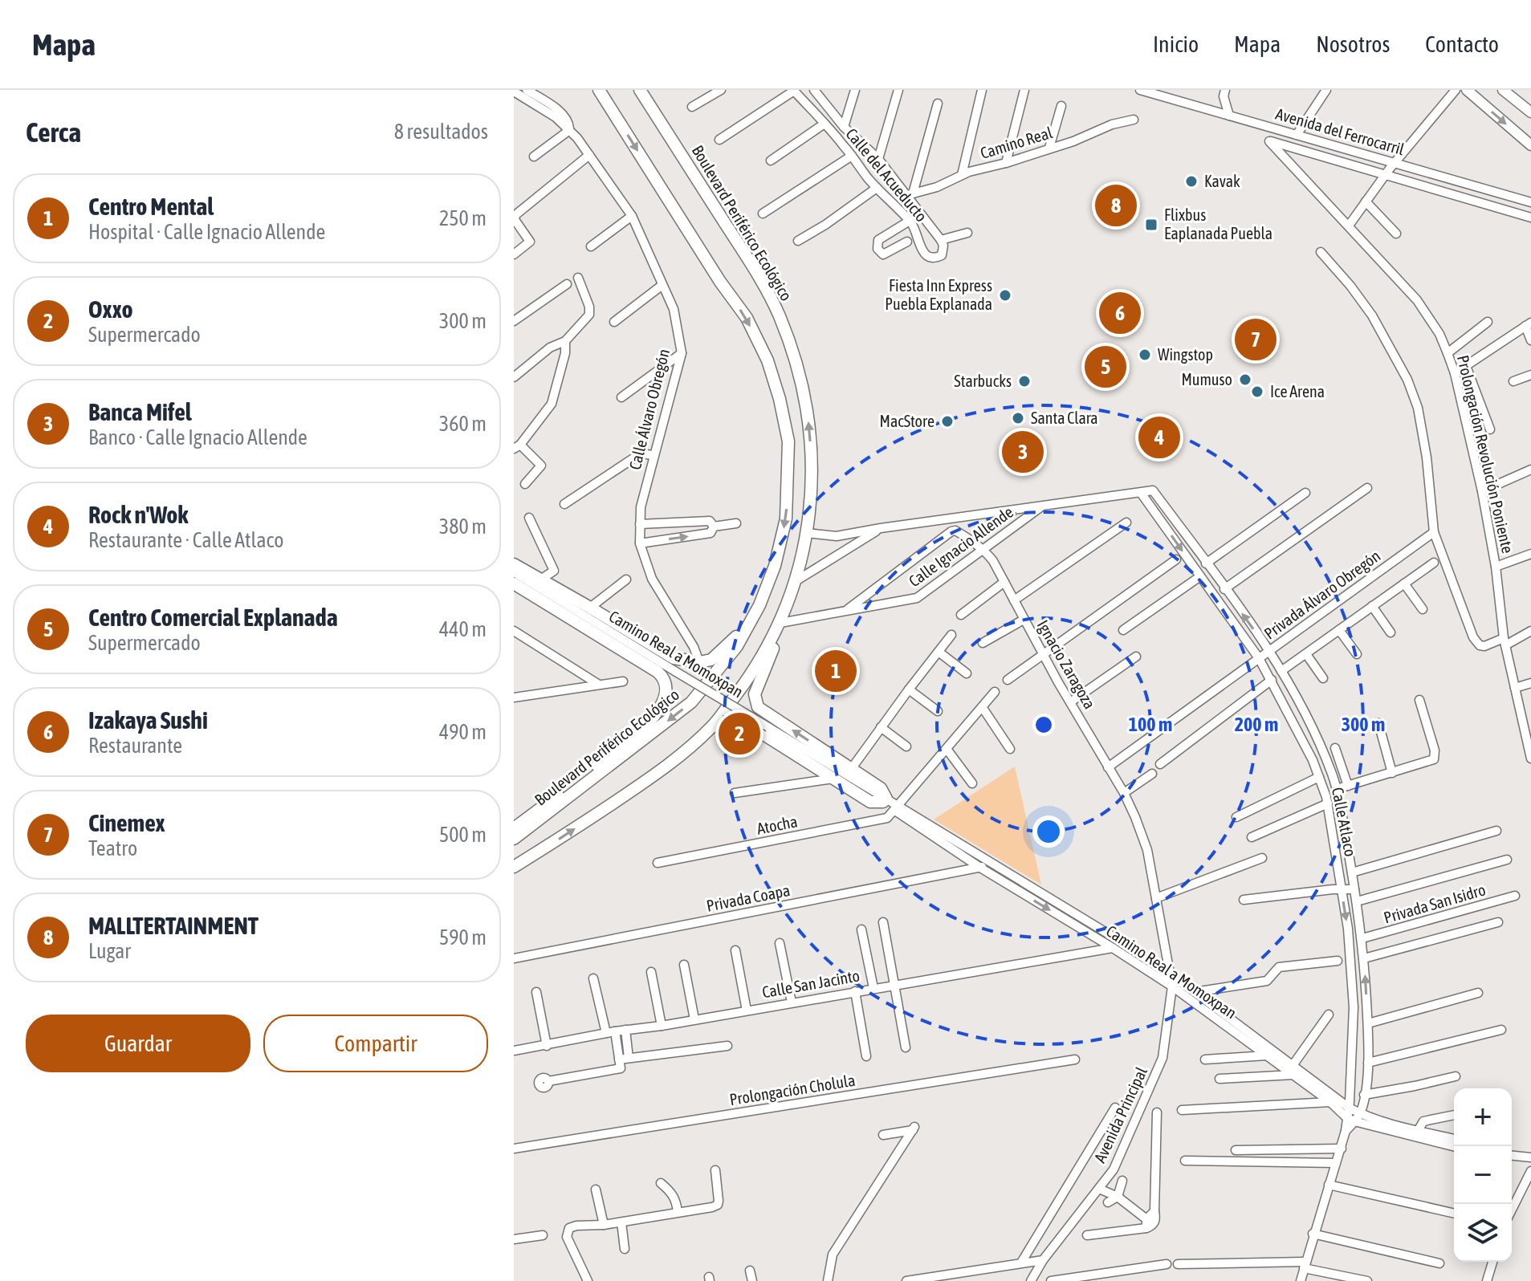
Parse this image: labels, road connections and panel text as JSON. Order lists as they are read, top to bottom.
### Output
{
  "streets": {
    "highway": ["Boulevard Periférico Ecológico"],
    "street": [
      "Avenida del Ferrocarril",
      "Camino Real",
      "Calle del Acueducto",
      "Calle Álvaro Obregón",
      "Prolongación Revolución Poniente",
      "Calle Ignacio Allende",
      "Privada Álvaro Obregón",
      "Camino Real a Momoxpan",
      "Ignacio Zaragoza",
      "Calle Atlaco",
      "Atocha",
      "Privada Coapa",
      "Privada San Isidro",
      "Calle San Jacinto",
      "Prolongación Cholula",
      "Avenida Principal"
    ]
  },
  "crossings": [
    ["Avenida del Ferrocarril", "Prolongación Revolución Poniente"],
    ["Camino Real", "Calle del Acueducto"],
    ["Boulevard Periférico Ecológico", "Calle Ignacio Allende"],
    ["Calle Ignacio Allende", "Ignacio Zaragoza"],
    ["Privada Álvaro Obregón", "Ignacio Zaragoza"],
    ["Privada Álvaro Obregón", "Calle Atlaco"],
    ["Camino Real a Momoxpan", "Ignacio Zaragoza"],
    ["Camino Real a Momoxpan", "Calle Atlaco"],
    ["Camino Real a Momoxpan", "Atocha"],
    ["Camino Real a Momoxpan", "Privada Coapa"],
    ["Camino Real a Momoxpan", "Calle San Jacinto"],
    ["Camino Real a Momoxpan", "Avenida Principal"],
    ["Ignacio Zaragoza", "Avenida Principal"],
    ["Calle Atlaco", "Privada San Isidro"]
  ],
  "places": {
    "other": [
      "Kavak",
      "Fiesta Inn Express Puebla Explanada",
      "Wingstop",
      "Mumuso",
      "Starbucks",
      "Ice Arena",
      "Santa Clara",
      "MacStore"
    ],
    "transit": ["Flixbus Eaplanada Puebla"]
  },
  "page": {
    "header": "Mapa",
    "nav": [
      "Inicio",
      "Mapa",
      "Nosotros",
      "Contacto"
    ],
    "heading": ["Cerca", "8 resultados"],
    "list": [
      {
        "mark": "1",
        "name": "Centro Mental",
        "note": "Hospital · Calle Ignacio Allende",
        "value": "250 m"
      },
      {
        "mark": "2",
        "name": "Oxxo",
        "note": "Supermercado",
        "value": "300 m"
      },
      {
        "mark": "3",
        "name": "Banca Mifel",
        "note": "Banco · Calle Ignacio Allende",
        "value": "360 m"
      },
      {
        "mark": "4",
        "name": "Rock n'Wok",
        "note": "Restaurante · Calle Atlaco",
        "value": "380 m"
      },
      {
        "mark": "5",
        "name": "Centro Comercial Explanada",
        "note": "Supermercado",
        "value": "440 m"
      },
      {
        "mark": "6",
        "name": "Izakaya Sushi",
        "note": "Restaurante",
        "value": "490 m"
      },
      {
        "mark": "7",
        "name": "Cinemex",
        "note": "Teatro",
        "value": "500 m"
      },
      {
        "mark": "8",
        "name": "MALLTERTAINMENT",
        "note": "Lugar",
        "value": "590 m"
      }
    ],
    "pins": [
      "8",
      "6",
      "7",
      "5",
      "4",
      "3",
      "1",
      "2"
    ],
    "buttons": ["Guardar", "Compartir"],
    "map_buttons": ["+", "−"]
  },
  "rings": ["100 m", "200 m", "300 m"]
}
